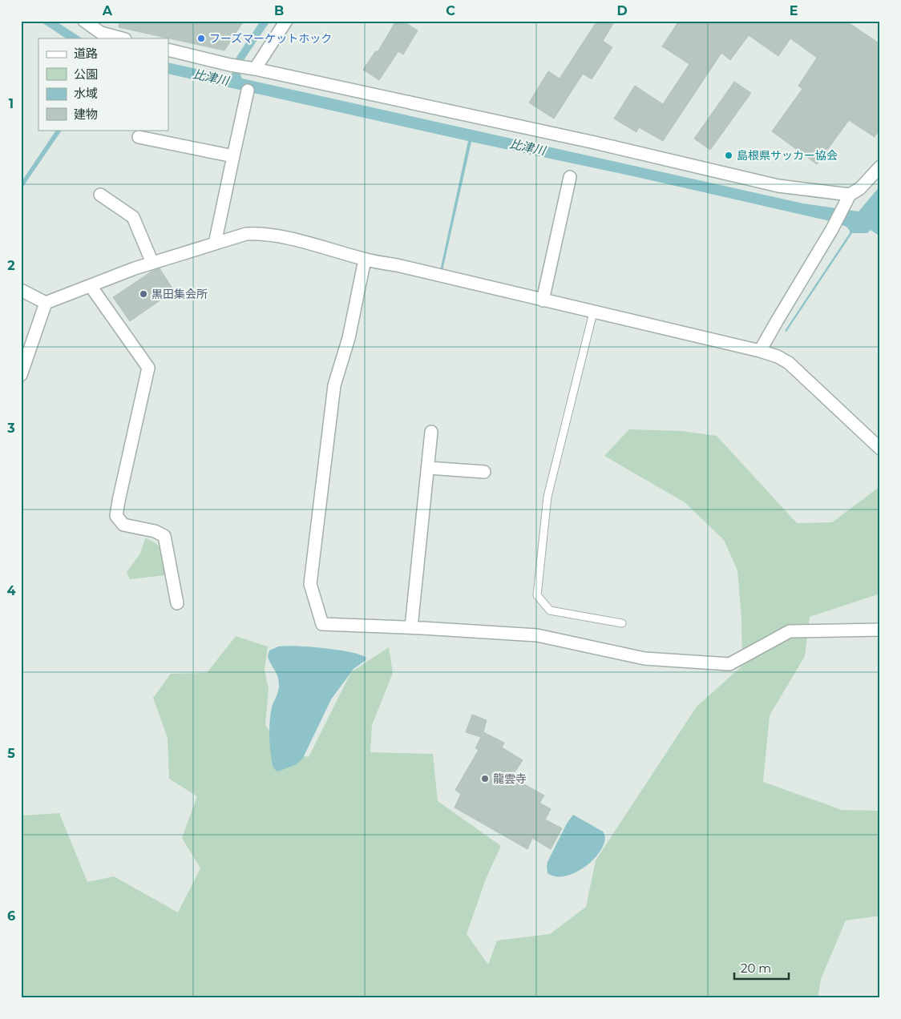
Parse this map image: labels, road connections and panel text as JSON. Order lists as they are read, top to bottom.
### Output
{
  "water": ["比津川"],
  "places": [
    "フーズマーケットホック",
    "島根県サッカー協会",
    "黒田集会所",
    "龍雲寺"
  ],
  "legend": [
    "道路",
    "公園",
    "水域",
    "建物"
  ],
  "scale_bar": "20 m",
  "grid": {
    "columns": [
      "A",
      "B",
      "C",
      "D",
      "E"
    ],
    "rows": [
      "1",
      "2",
      "3",
      "4",
      "5",
      "6"
    ]
  }
}
